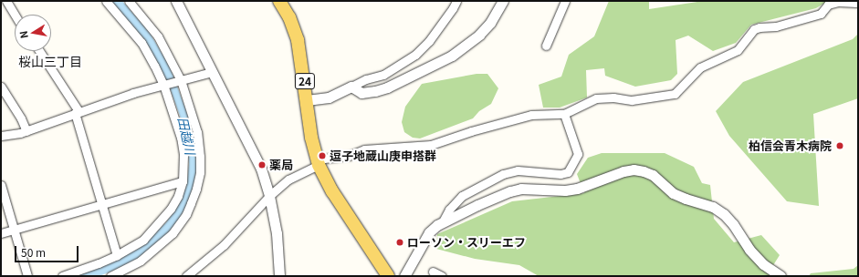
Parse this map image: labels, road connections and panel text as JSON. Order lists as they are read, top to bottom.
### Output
{
  "streets": {
    "main road": ["24"]
  },
  "districts": ["桜山三丁目"],
  "water": ["田越川"],
  "places": [
    "柏信会青木病院",
    "逗子地蔵山庚申搭群",
    "薬局",
    "ローソン・スリーエフ"
  ],
  "scale_bar": "50 m",
  "north": "left"
}
